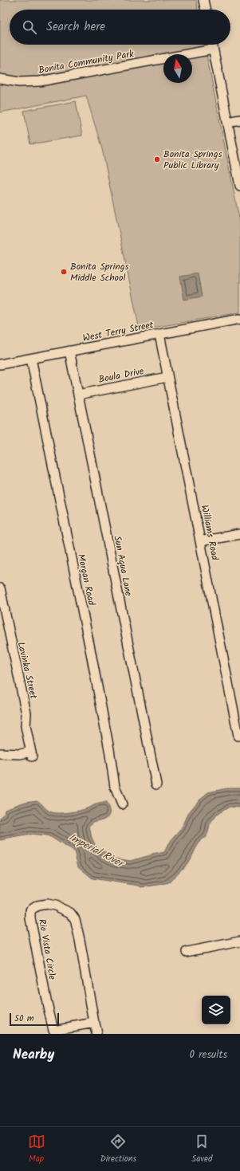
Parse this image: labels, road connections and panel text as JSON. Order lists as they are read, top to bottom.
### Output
{
  "streets": {
    "street": [
      "Bonita Community Park",
      "West Terry Street",
      "Boula Drive",
      "Williams Road",
      "Sun Aqua Lane",
      "Morgan Road",
      "Lavinka Street",
      "Rio Vista Circle"
    ]
  },
  "crossings": [
    ["West Terry Street", "Williams Road"],
    ["West Terry Street", "Sun Aqua Lane"],
    ["West Terry Street", "Morgan Road"],
    ["Boula Drive", "Williams Road"],
    ["Boula Drive", "Sun Aqua Lane"]
  ],
  "water": ["Imperial River"],
  "places": ["Bonita Springs Public Library", "Bonita Springs Middle School"],
  "scale_bar": "50 m",
  "north": "top",
  "page": {
    "search": "Search here",
    "scale": "50 m",
    "heading": ["Nearby", "0 results"],
    "nav": ["Map", "Directions", "Saved"]
  }
}
